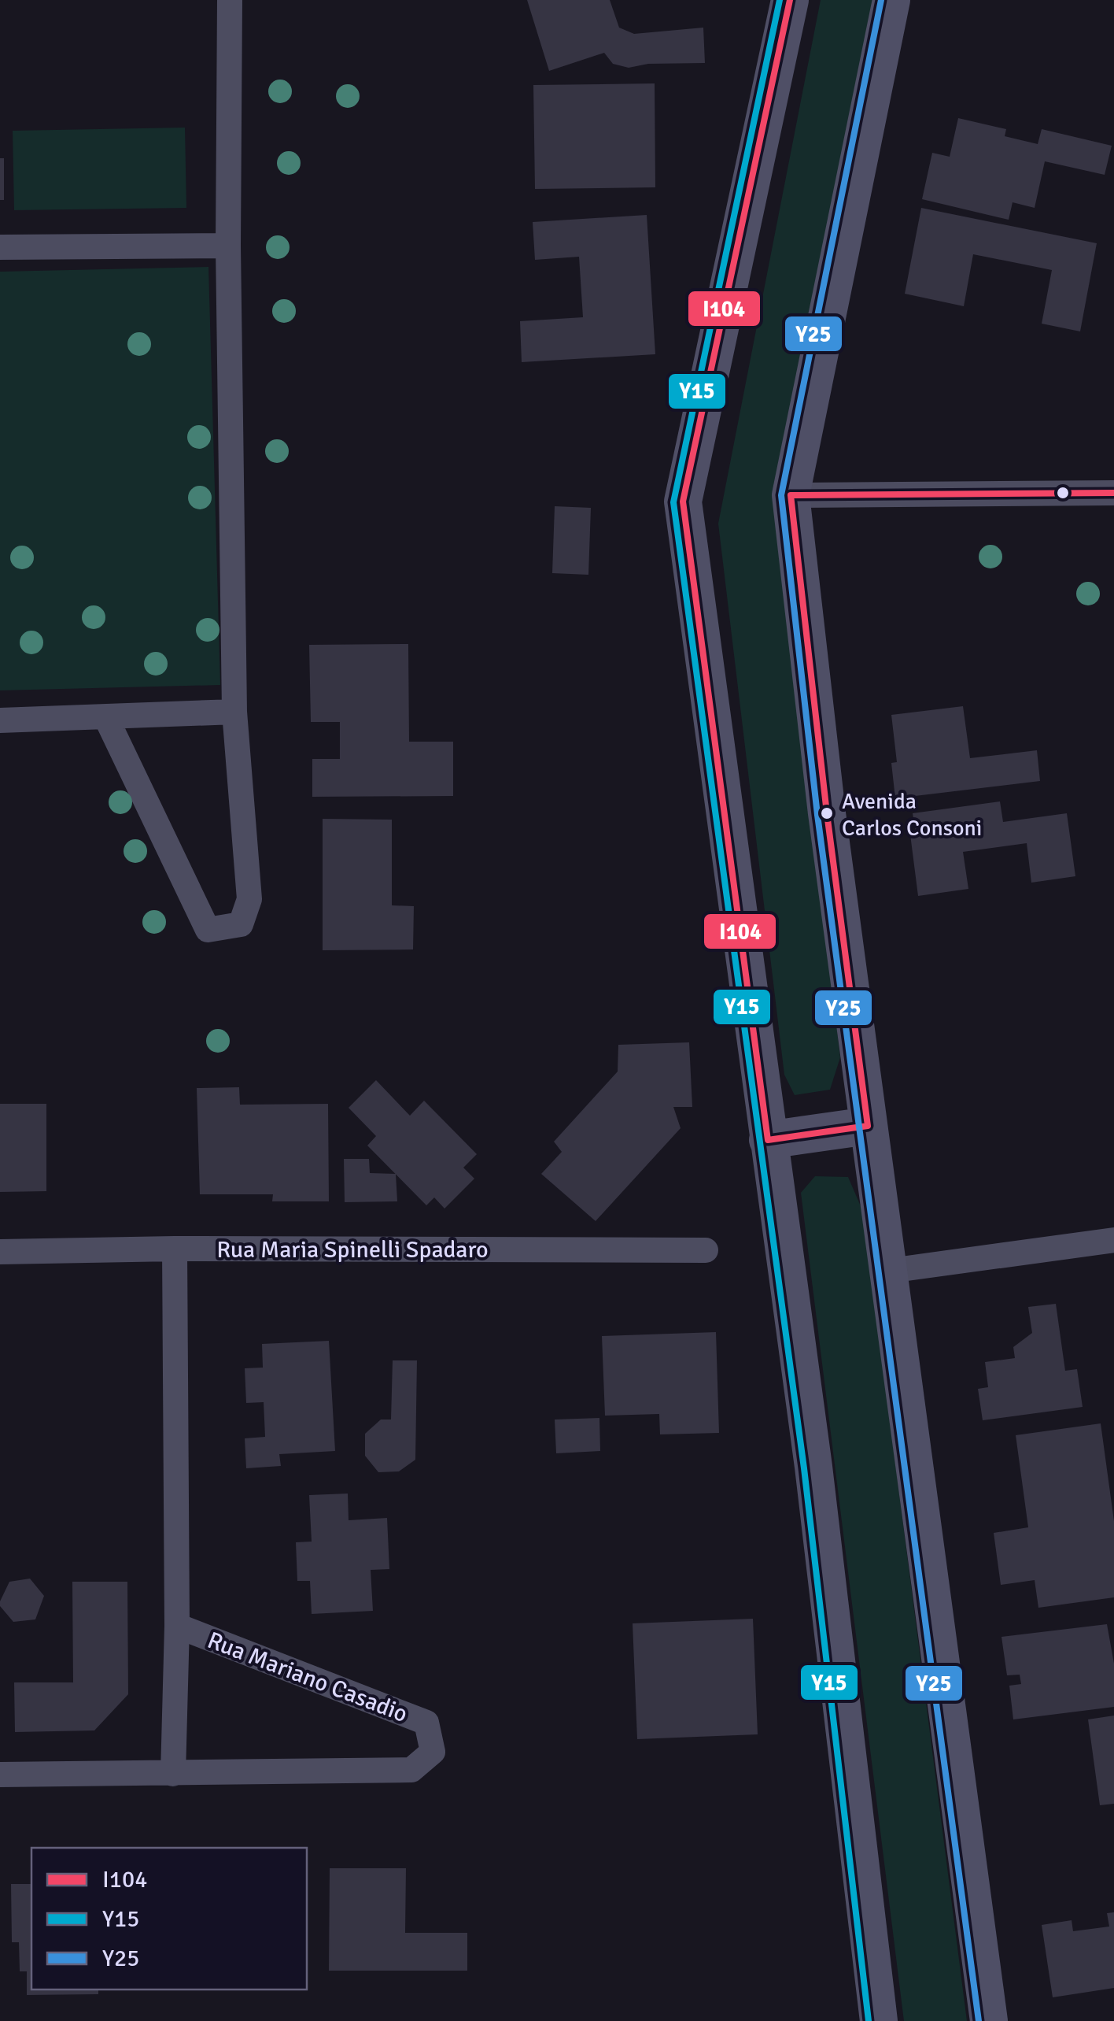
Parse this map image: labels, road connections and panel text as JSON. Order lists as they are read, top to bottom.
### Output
{
  "streets": {
    "street": ["Rua Maria Spinelli Spadaro", "Rua Mariano Casadio"]
  },
  "crossings": [
    ["Rua Maria Spinelli Spadaro", "Rua Mariano Casadio"]
  ],
  "places": ["Avenida Carlos Consoni"],
  "lines": ["transit line I104", "transit line Y15", "transit line Y25"],
  "legend": ["I104", "Y15", "Y25"]
}
